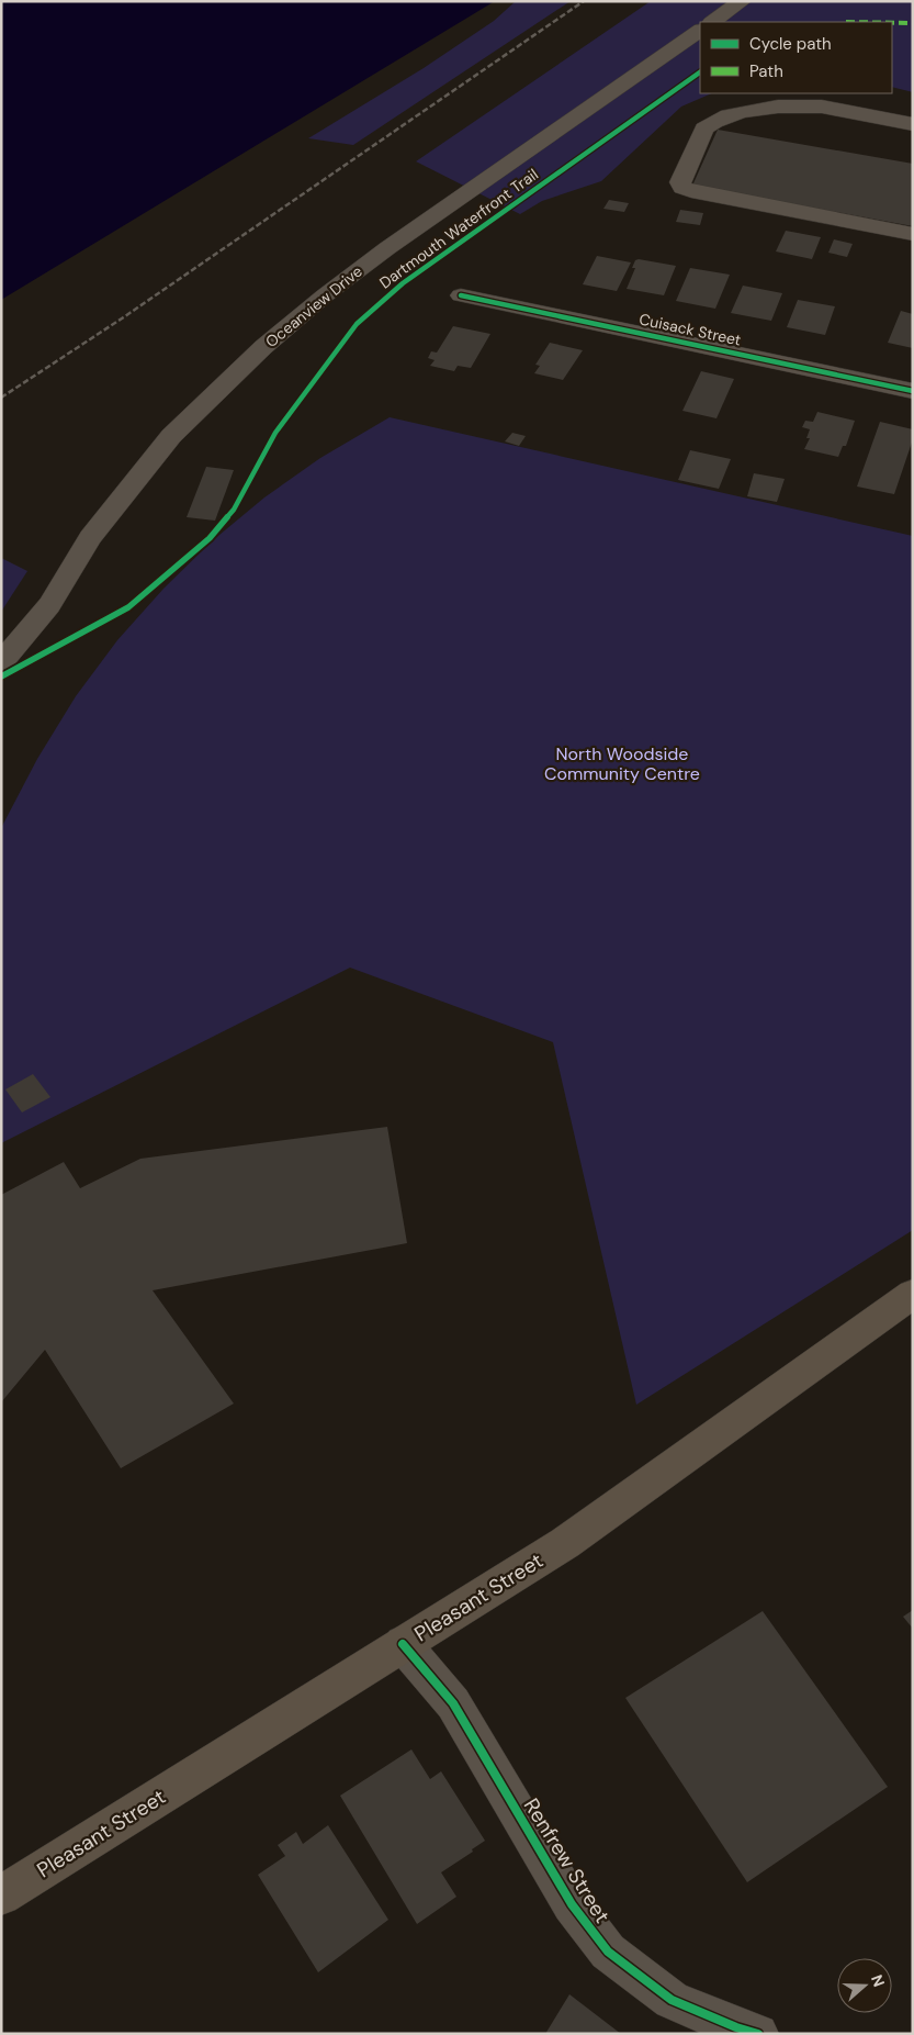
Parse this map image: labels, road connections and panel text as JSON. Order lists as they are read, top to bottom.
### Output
{
  "streets": {
    "main road": ["Pleasant Street"],
    "street": ["Oceanview Drive", "Cuisack Street", "Renfrew Street"],
    "cycle path": ["Dartmouth Waterfront Trail"]
  },
  "crossings": [
    ["Pleasant Street", "Renfrew Street"]
  ],
  "parks": ["North Woodside Community Centre"],
  "legend": ["Cycle path", "Path"],
  "north": "right"
}
